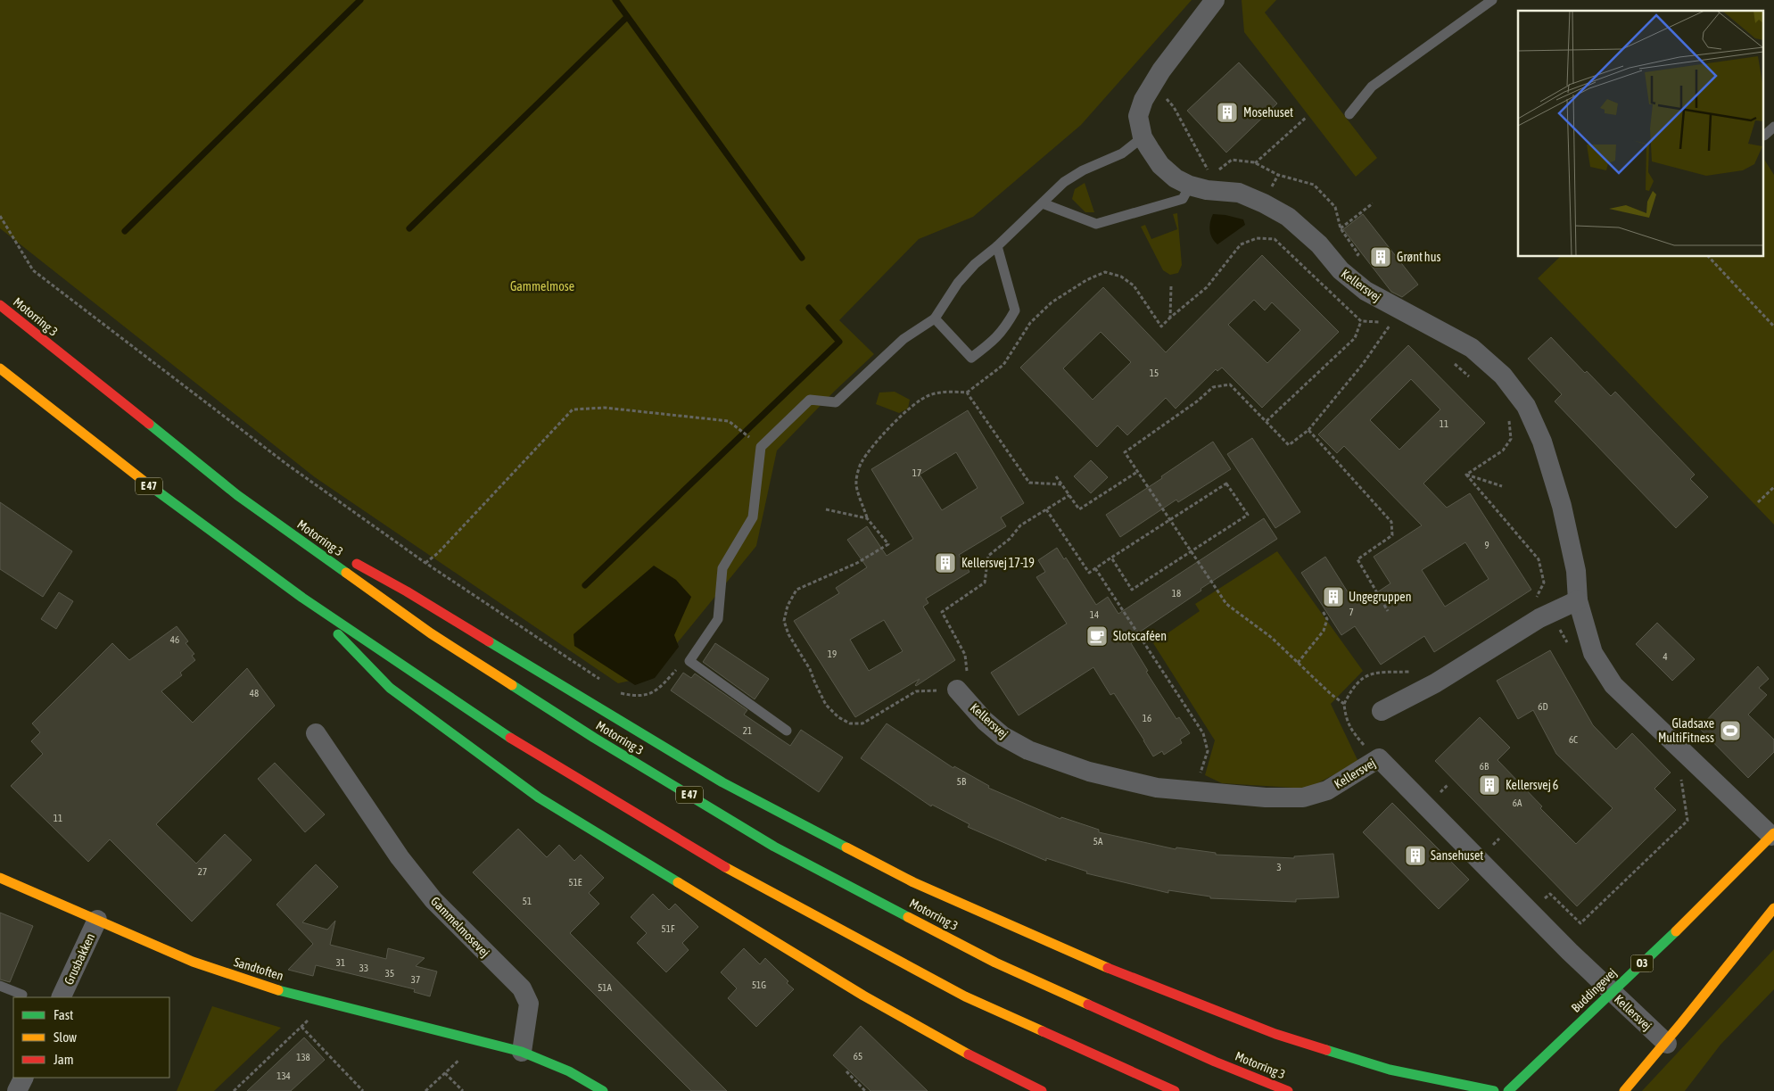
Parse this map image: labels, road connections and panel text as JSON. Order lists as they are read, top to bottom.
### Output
{
  "streets": {
    "main road": [
      "Motorring 3",
      "E 47",
      "O3",
      "Sandtoften",
      "Buddingevej"
    ],
    "street": ["Kellersvej", "Gammelmosevej", "Grusbakken"]
  },
  "crossings": [
    ["Kellersvej", "Buddingevej"],
    ["Gammelmosevej", "Sandtoften"],
    ["Grusbakken", "Sandtoften"]
  ],
  "parks": ["Gammelmose"],
  "places": {
    "building": [
      "Mosehuset",
      "Grønt hus",
      "Kellersvej 17-19",
      "Ungegruppen",
      "Kellersvej 6",
      "Sansehuset"
    ],
    "cafe": ["Slotscaféen"],
    "sports": ["Gladsaxe MultiFitness"]
  },
  "house_numbers": [
    "15",
    "11",
    "17",
    "9",
    "18",
    "7",
    "14",
    "46",
    "19",
    "4",
    "48",
    "6D",
    "16",
    "21",
    "6C",
    "6B",
    "5B",
    "6A",
    "11",
    "5A",
    "3",
    "27",
    "51E",
    "51",
    "51F",
    "31",
    "33",
    "35",
    "37",
    "51G",
    "51A",
    "65",
    "138",
    "134"
  ],
  "legend": ["Fast", "Slow", "Jam"]
}
